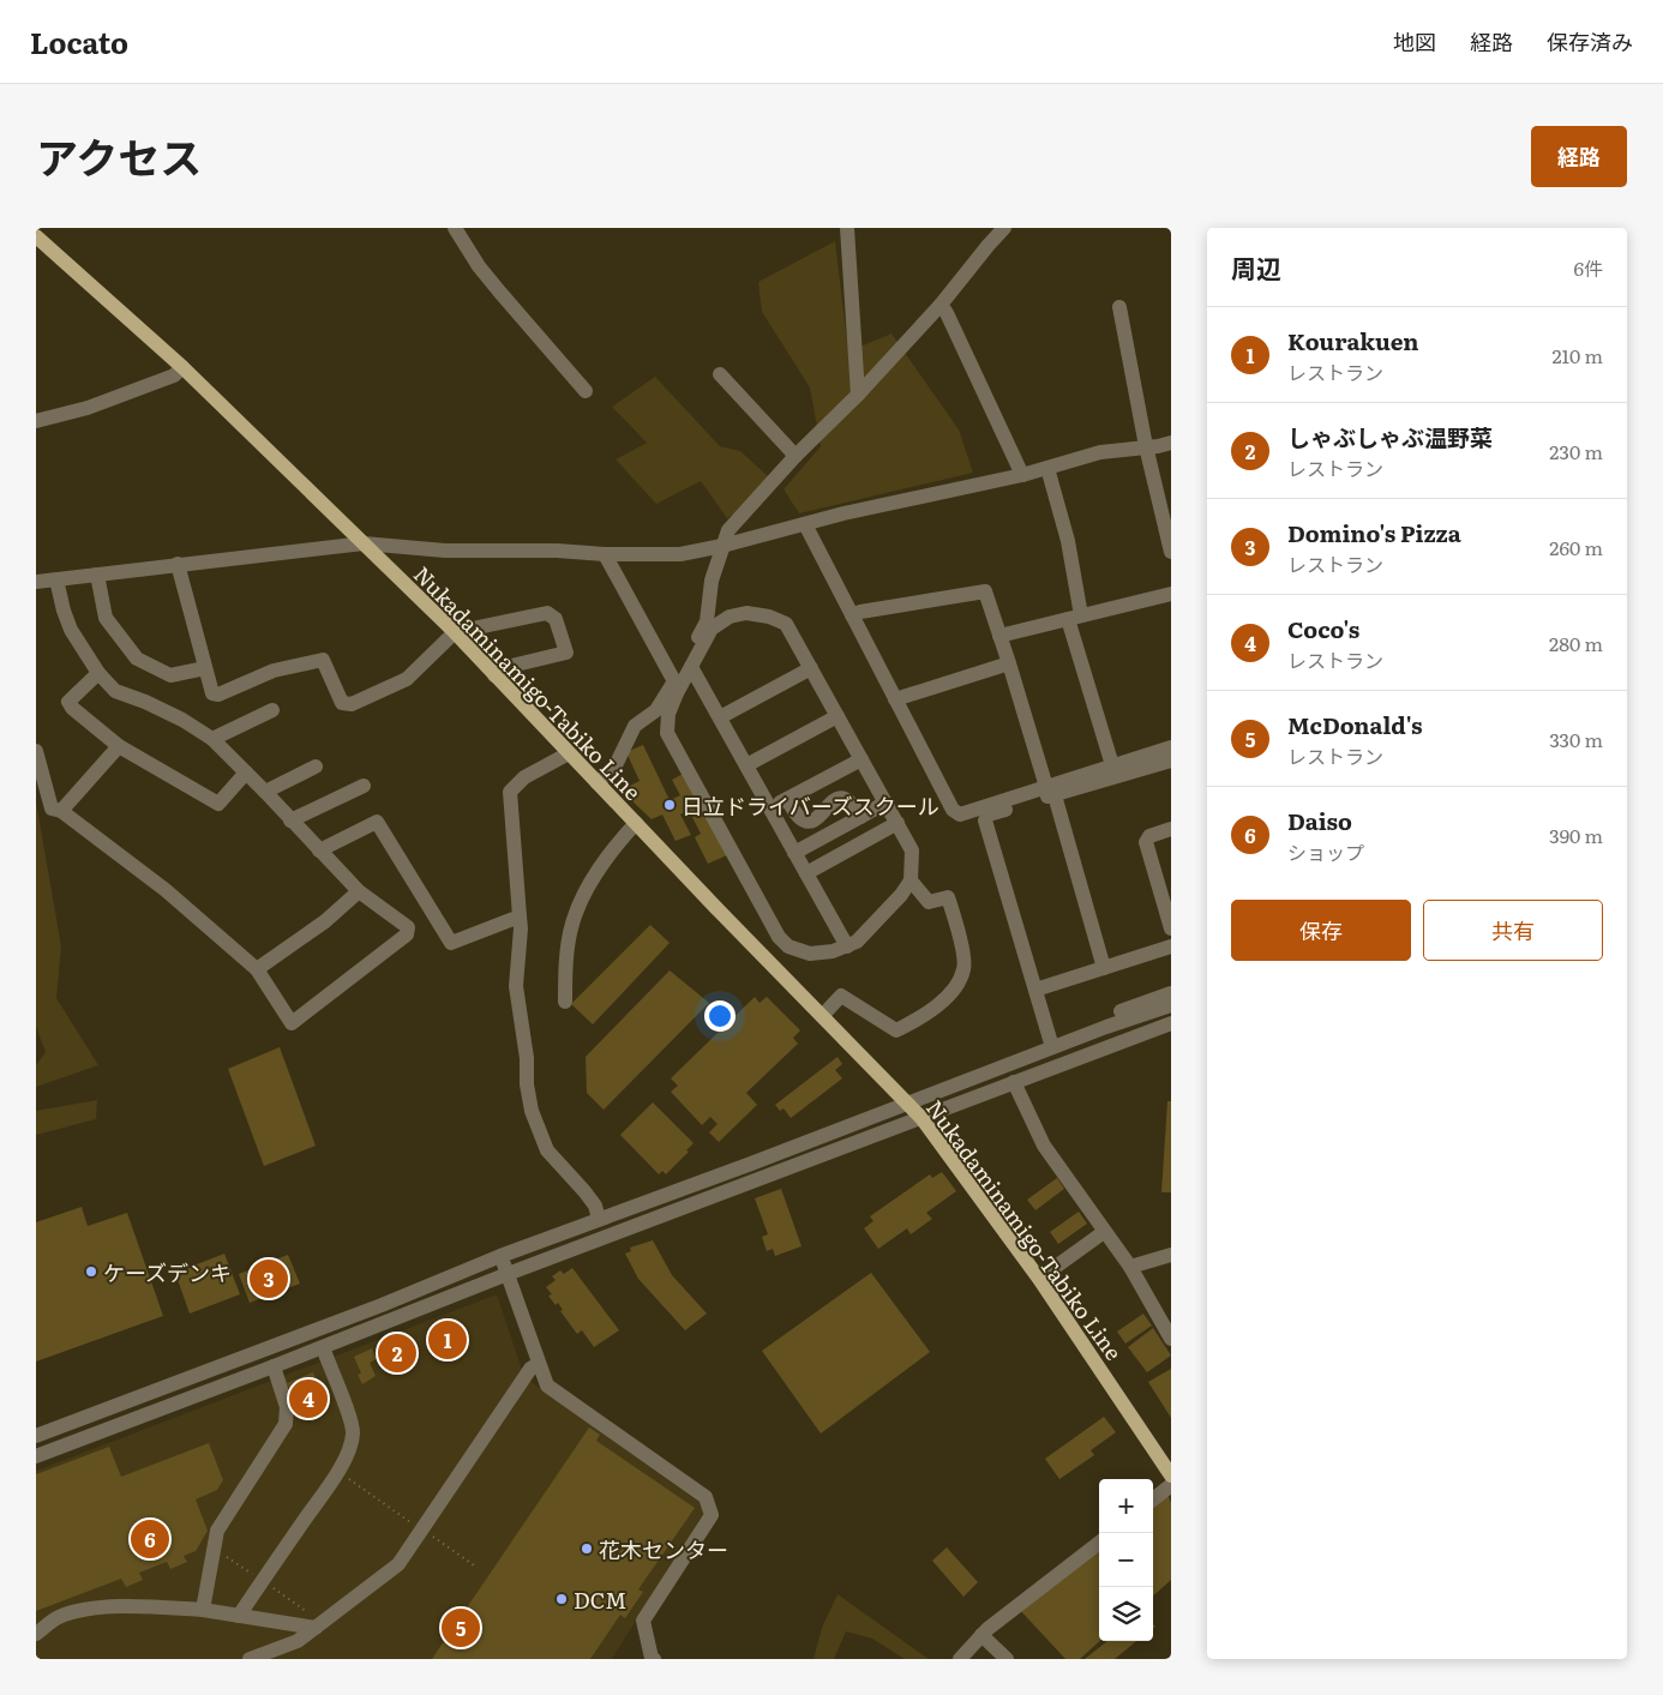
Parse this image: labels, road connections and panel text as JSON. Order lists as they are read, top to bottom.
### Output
{
  "streets": {
    "main road": ["Nukadaminamigo-Tabiko Line"]
  },
  "places": [
    "日立ドライバーズスクール",
    "ケーズデンキ",
    "花木センター",
    "DCM"
  ],
  "page": {
    "header": "Locato",
    "nav": ["地図", "経路", "保存済み"],
    "title": "アクセス",
    "buttons": [
      "経路",
      ["保存", "共有"]
    ],
    "heading": ["周辺", "6件"],
    "list": [
      {
        "mark": "1",
        "name": "Kourakuen",
        "note": "レストラン",
        "value": "210 m"
      },
      {
        "mark": "2",
        "name": "しゃぶしゃぶ温野菜",
        "note": "レストラン",
        "value": "230 m"
      },
      {
        "mark": "3",
        "name": "Domino's Pizza",
        "note": "レストラン",
        "value": "260 m"
      },
      {
        "mark": "4",
        "name": "Coco's",
        "note": "レストラン",
        "value": "280 m"
      },
      {
        "mark": "5",
        "name": "McDonald's",
        "note": "レストラン",
        "value": "330 m"
      },
      {
        "mark": "6",
        "name": "Daiso",
        "note": "ショップ",
        "value": "390 m"
      }
    ],
    "pins": [
      "3",
      "1",
      "2",
      "4",
      "6",
      "5"
    ],
    "map_buttons": ["+", "−"]
  }
}
